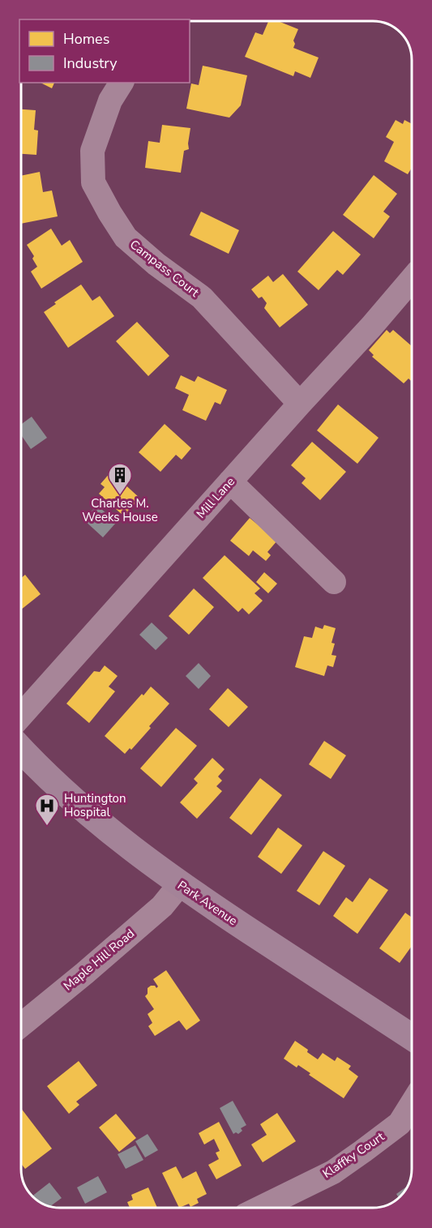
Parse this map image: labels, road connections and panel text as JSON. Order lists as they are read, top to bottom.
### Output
{
  "streets": {
    "main road": ["Park Avenue"],
    "street": [
      "Campass Court",
      "Mill Lane",
      "Maple Hill Road",
      "Klaffky Court"
    ]
  },
  "crossings": [
    ["Campass Court", "Mill Lane"],
    ["Park Avenue", "Maple Hill Road"]
  ],
  "places": {
    "building": ["Charles M. Weeks House"],
    "hospital": ["Huntington Hospital"]
  },
  "legend": ["Homes", "Industry"]
}
